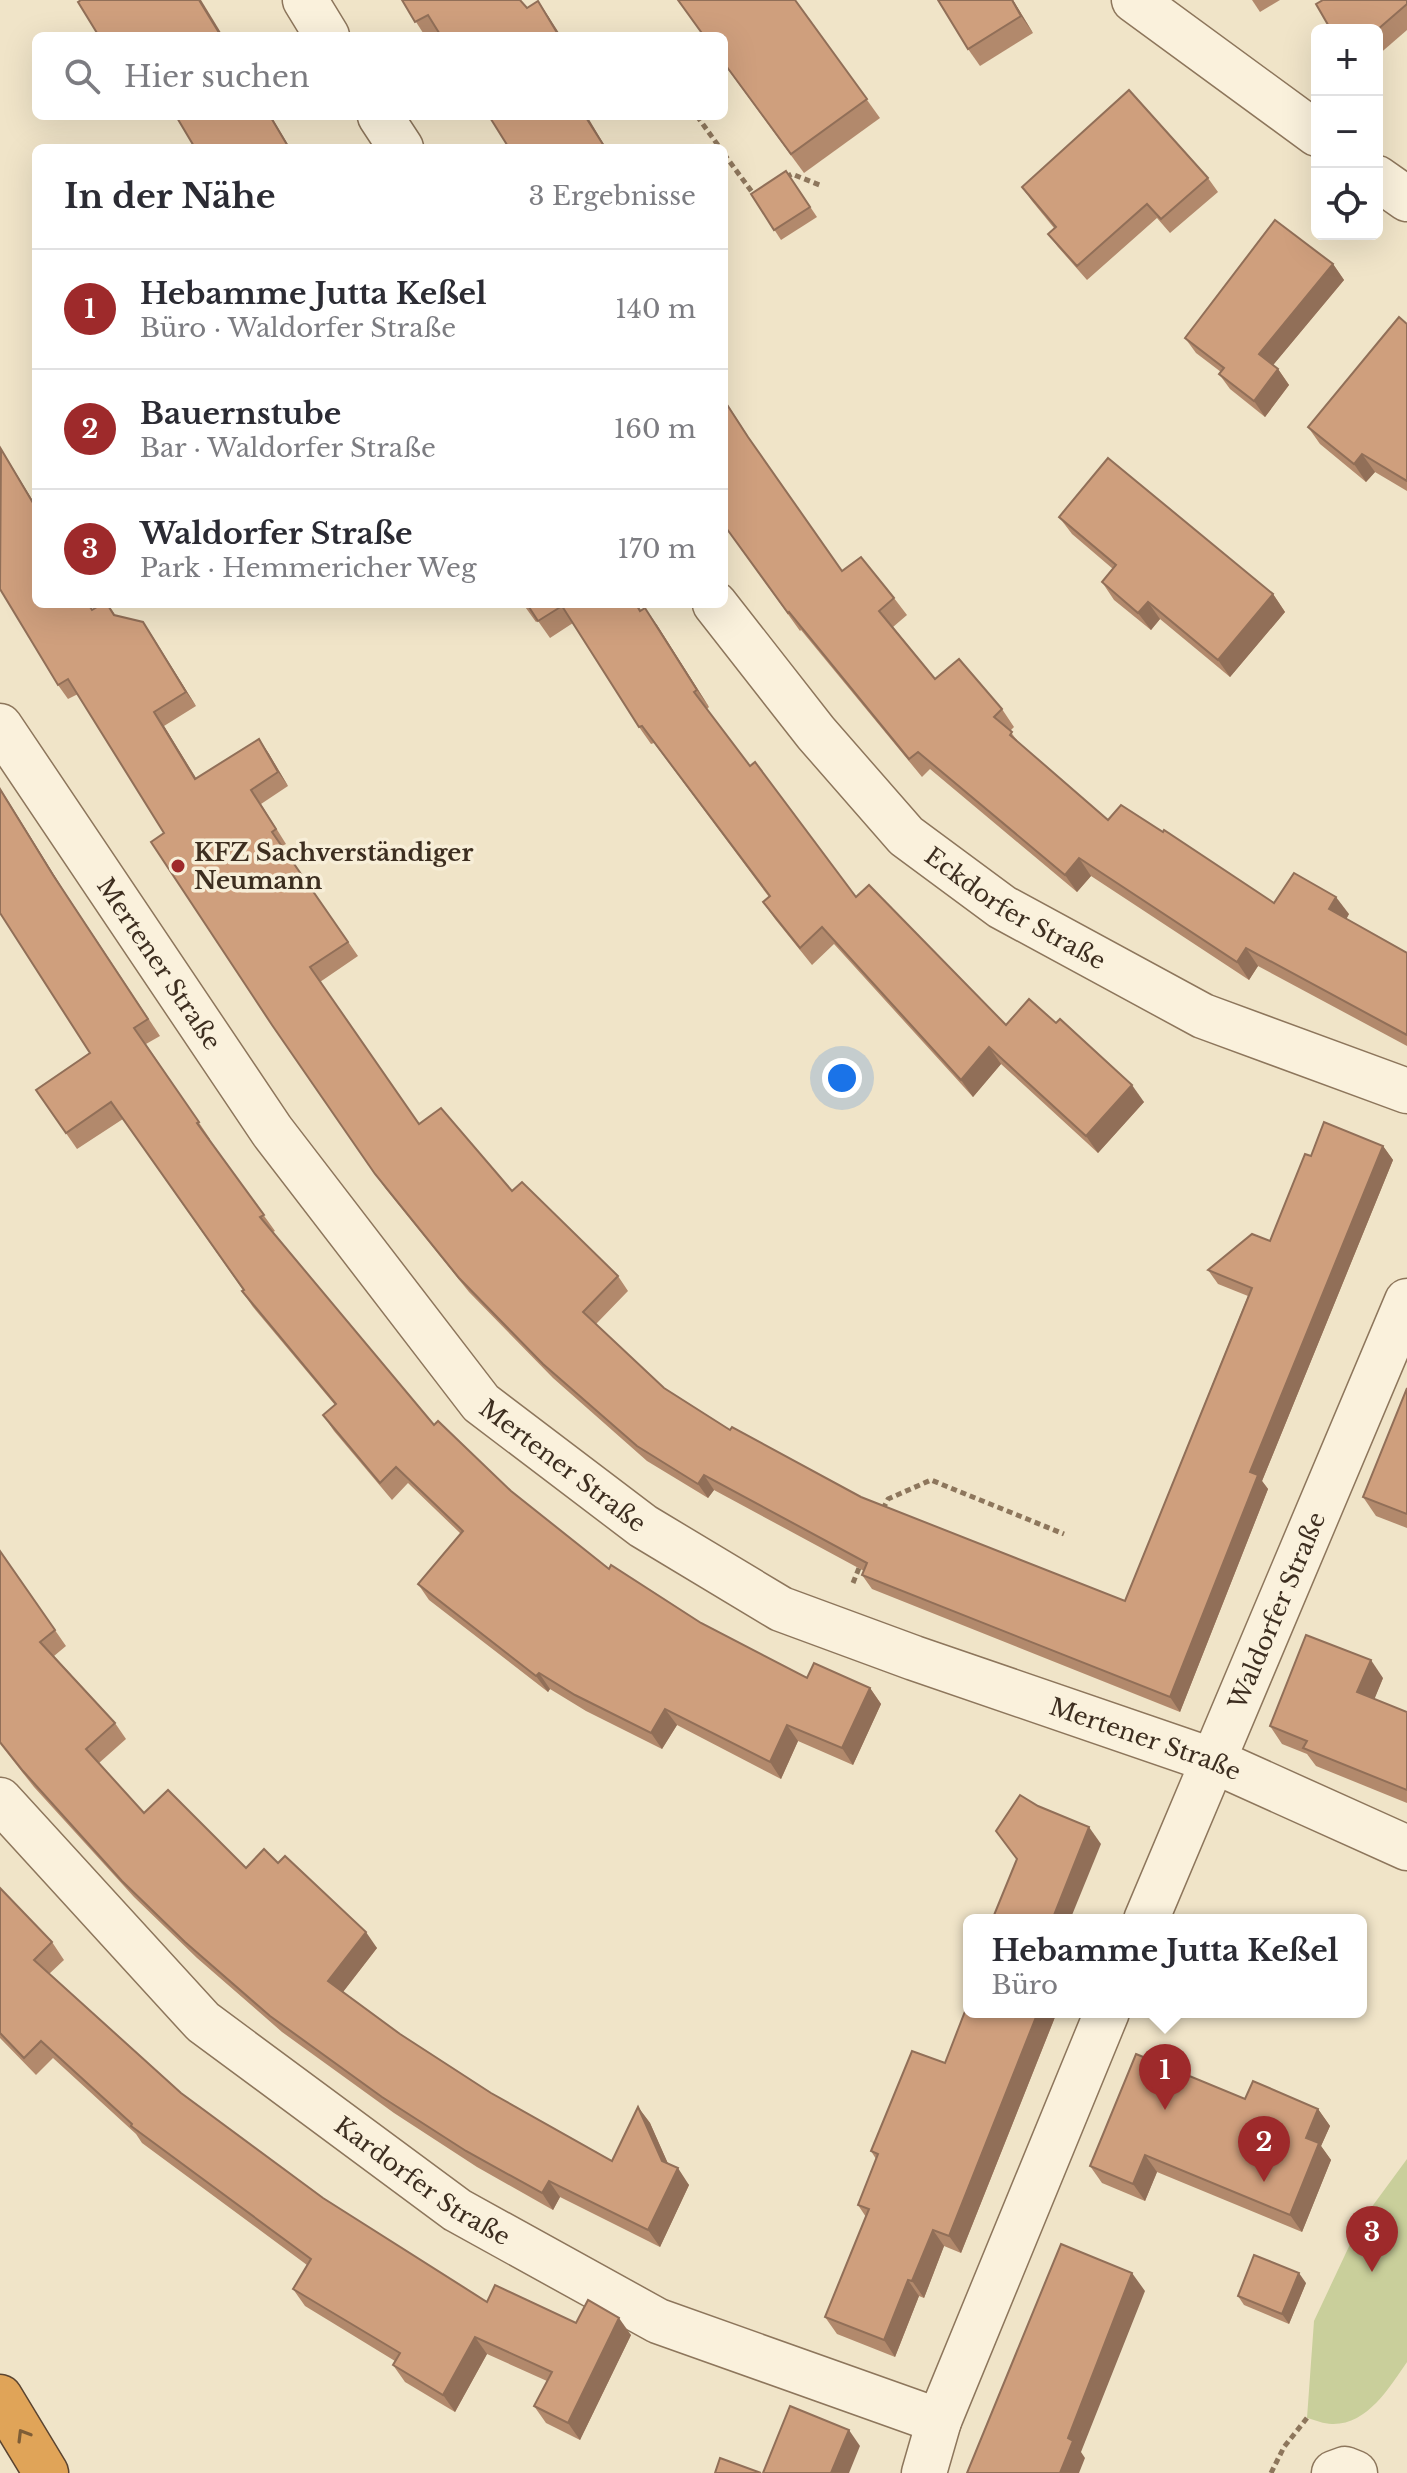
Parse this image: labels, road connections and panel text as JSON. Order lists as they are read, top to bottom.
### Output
{
  "streets": {
    "street": [
      "Eckdorfer Straße",
      "Mertener Straße",
      "Waldorfer Straße",
      "Kardorfer Straße"
    ]
  },
  "crossings": [
    ["Mertener Straße", "Waldorfer Straße"]
  ],
  "places": ["KFZ Sachverständiger Neumann"],
  "page": {
    "map_buttons": ["+", "−"],
    "search": "Hier suchen",
    "heading": ["In der Nähe", "3 Ergebnisse"],
    "list": [
      {
        "mark": "1",
        "name": "Hebamme Jutta Keßel",
        "note": "Büro · Waldorfer Straße",
        "value": "140 m"
      },
      {
        "mark": "2",
        "name": "Bauernstube",
        "note": "Bar · Waldorfer Straße",
        "value": "160 m"
      },
      {
        "mark": "3",
        "name": "Waldorfer Straße",
        "note": "Park · Hemmericher Weg",
        "value": "170 m"
      }
    ],
    "popup": ["Hebamme Jutta Keßel", "Büro"],
    "pins": ["1", "2", "3"]
  }
}
